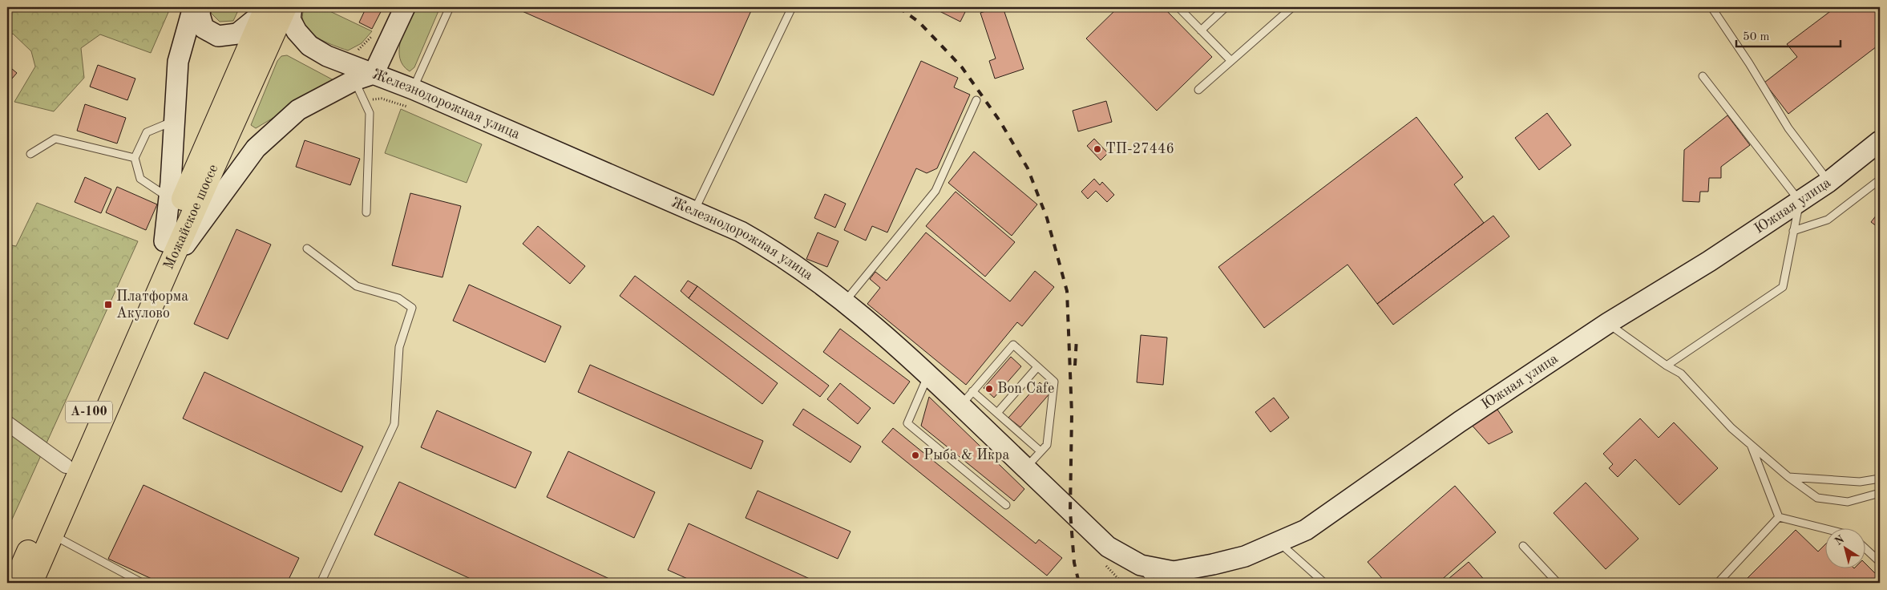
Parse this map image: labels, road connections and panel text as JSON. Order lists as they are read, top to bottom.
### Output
{
  "streets": {
    "main road": ["Можайское шоссе", "А-100"],
    "street": ["Железнодорожная улица", "Южная улица"]
  },
  "crossings": [
    ["Железнодорожная улица", "Южная улица"]
  ],
  "places": {
    "other": ["ТП-27446", "Bon Cafe", "Рыба & Икра"],
    "transit": ["Платформа Акулово"]
  },
  "scale_bar": "50 m",
  "north": "top left"
}
